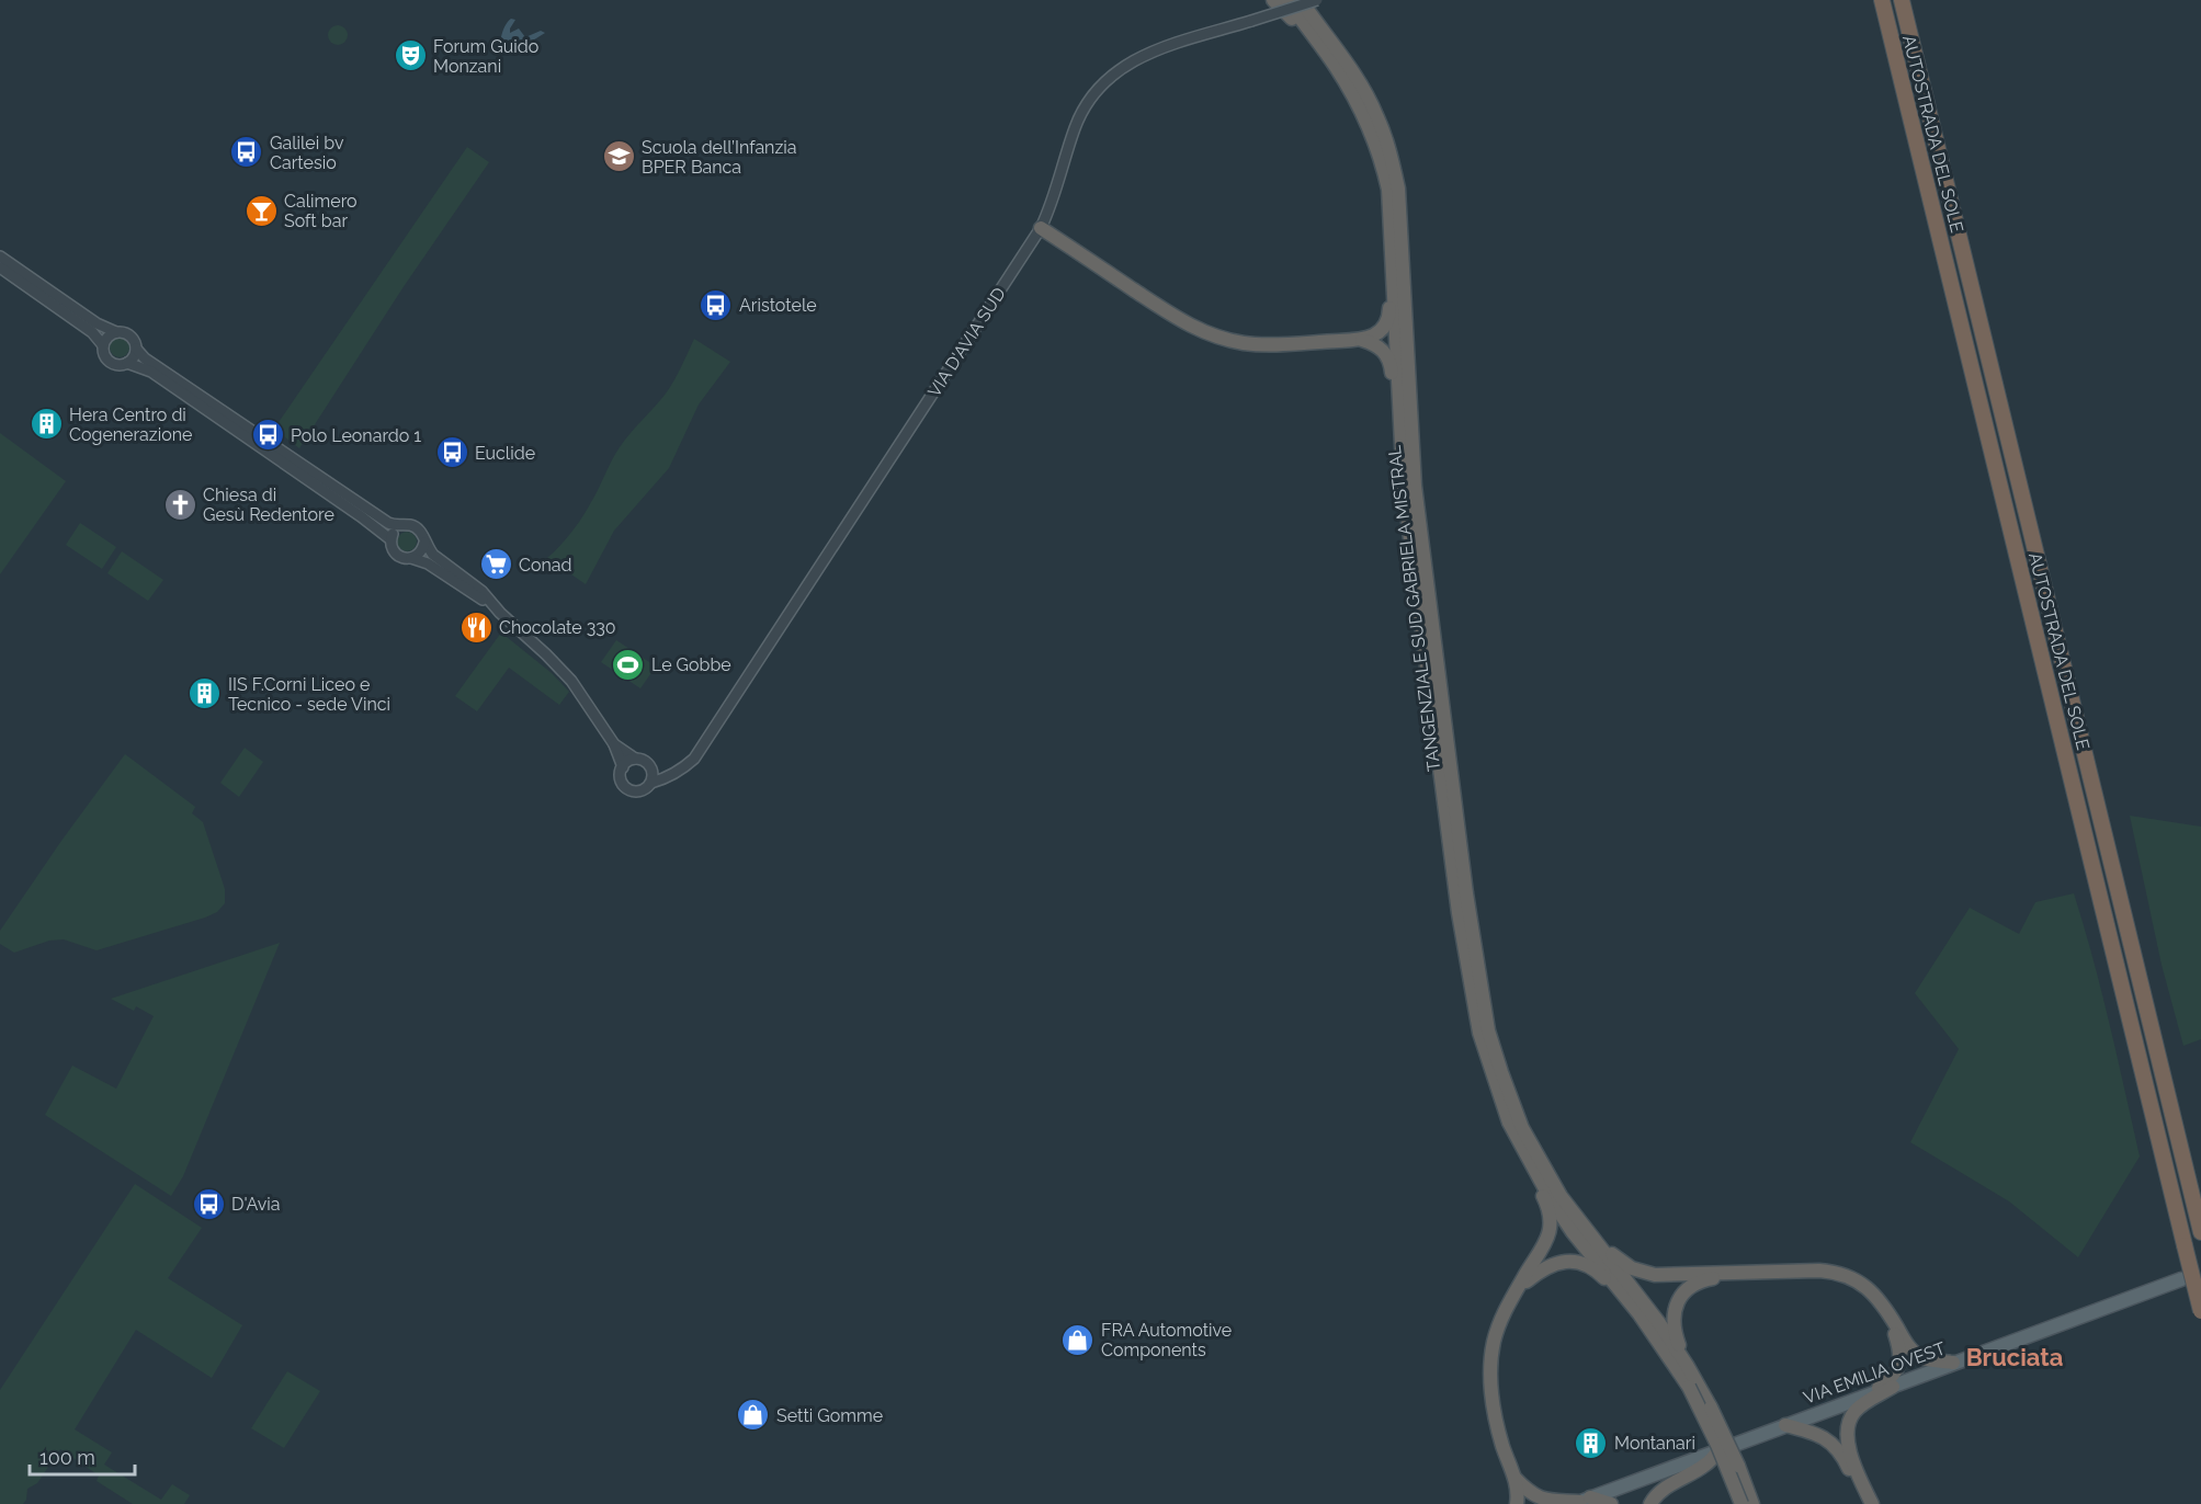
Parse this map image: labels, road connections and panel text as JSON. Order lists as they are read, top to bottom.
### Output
{
  "streets": {
    "highway": ["AUTOSTRADA DEL SOLE", "TANGENZIALE SUD GABRIELA MISTRAL"],
    "main road": ["VIA EMILIA OVEST"],
    "street": ["VIA D'AVIA SUD"]
  },
  "districts": ["Bruciata"],
  "places": {
    "theatre": ["Forum Guido Monzani"],
    "bus stop": [
      "Galilei bv Cartesio",
      "Aristotele",
      "Polo Leonardo 1",
      "Euclide",
      "D'Avia"
    ],
    "school or university": ["Scuola dell’Infanzia BPER Banca"],
    "bar": ["Calimero Soft bar"],
    "building": ["Hera Centro di Cogenerazione", "IIS F.Corni Liceo e Tecnico - sede Vinci", "Montanari"],
    "church": ["Chiesa di Gesù Redentore"],
    "supermarket": ["Conad"],
    "restaurant": ["Chocolate 330"],
    "sports": ["Le Gobbe"],
    "shop": ["FRA Automotive Components", "Setti Gomme"]
  },
  "scale_bar": "100 m"
}
